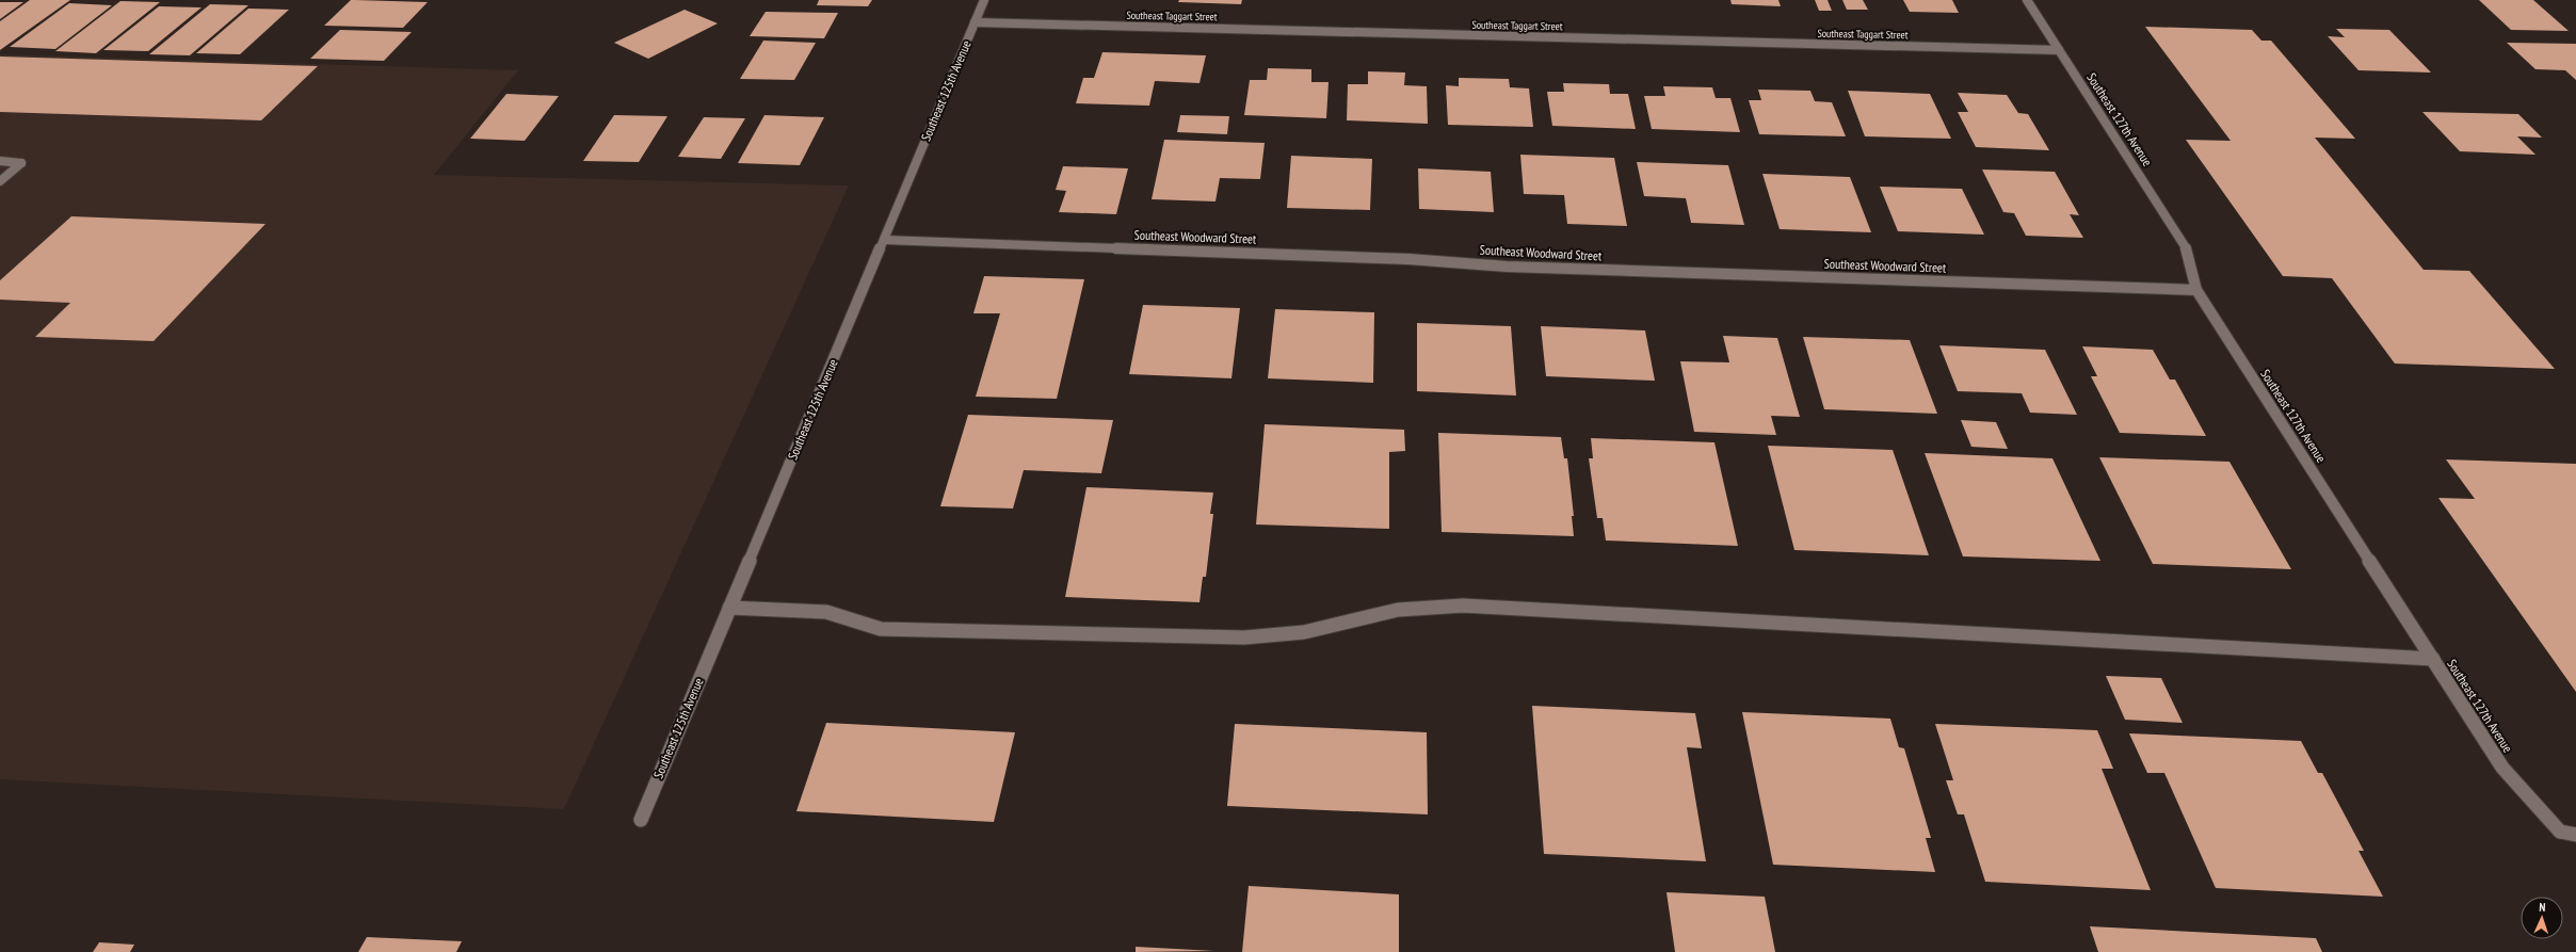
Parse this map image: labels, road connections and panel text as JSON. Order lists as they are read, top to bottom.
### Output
{
  "streets": {
    "street": [
      "Southeast Taggart Street",
      "Southeast 125th Avenue",
      "Southeast 127th Avenue",
      "Southeast Woodward Street"
    ]
  },
  "crossings": [
    ["Southeast Taggart Street", "Southeast 125th Avenue"],
    ["Southeast Taggart Street", "Southeast 127th Avenue"],
    ["Southeast 125th Avenue", "Southeast Woodward Street"],
    ["Southeast 127th Avenue", "Southeast Woodward Street"]
  ],
  "north": "top"
}
